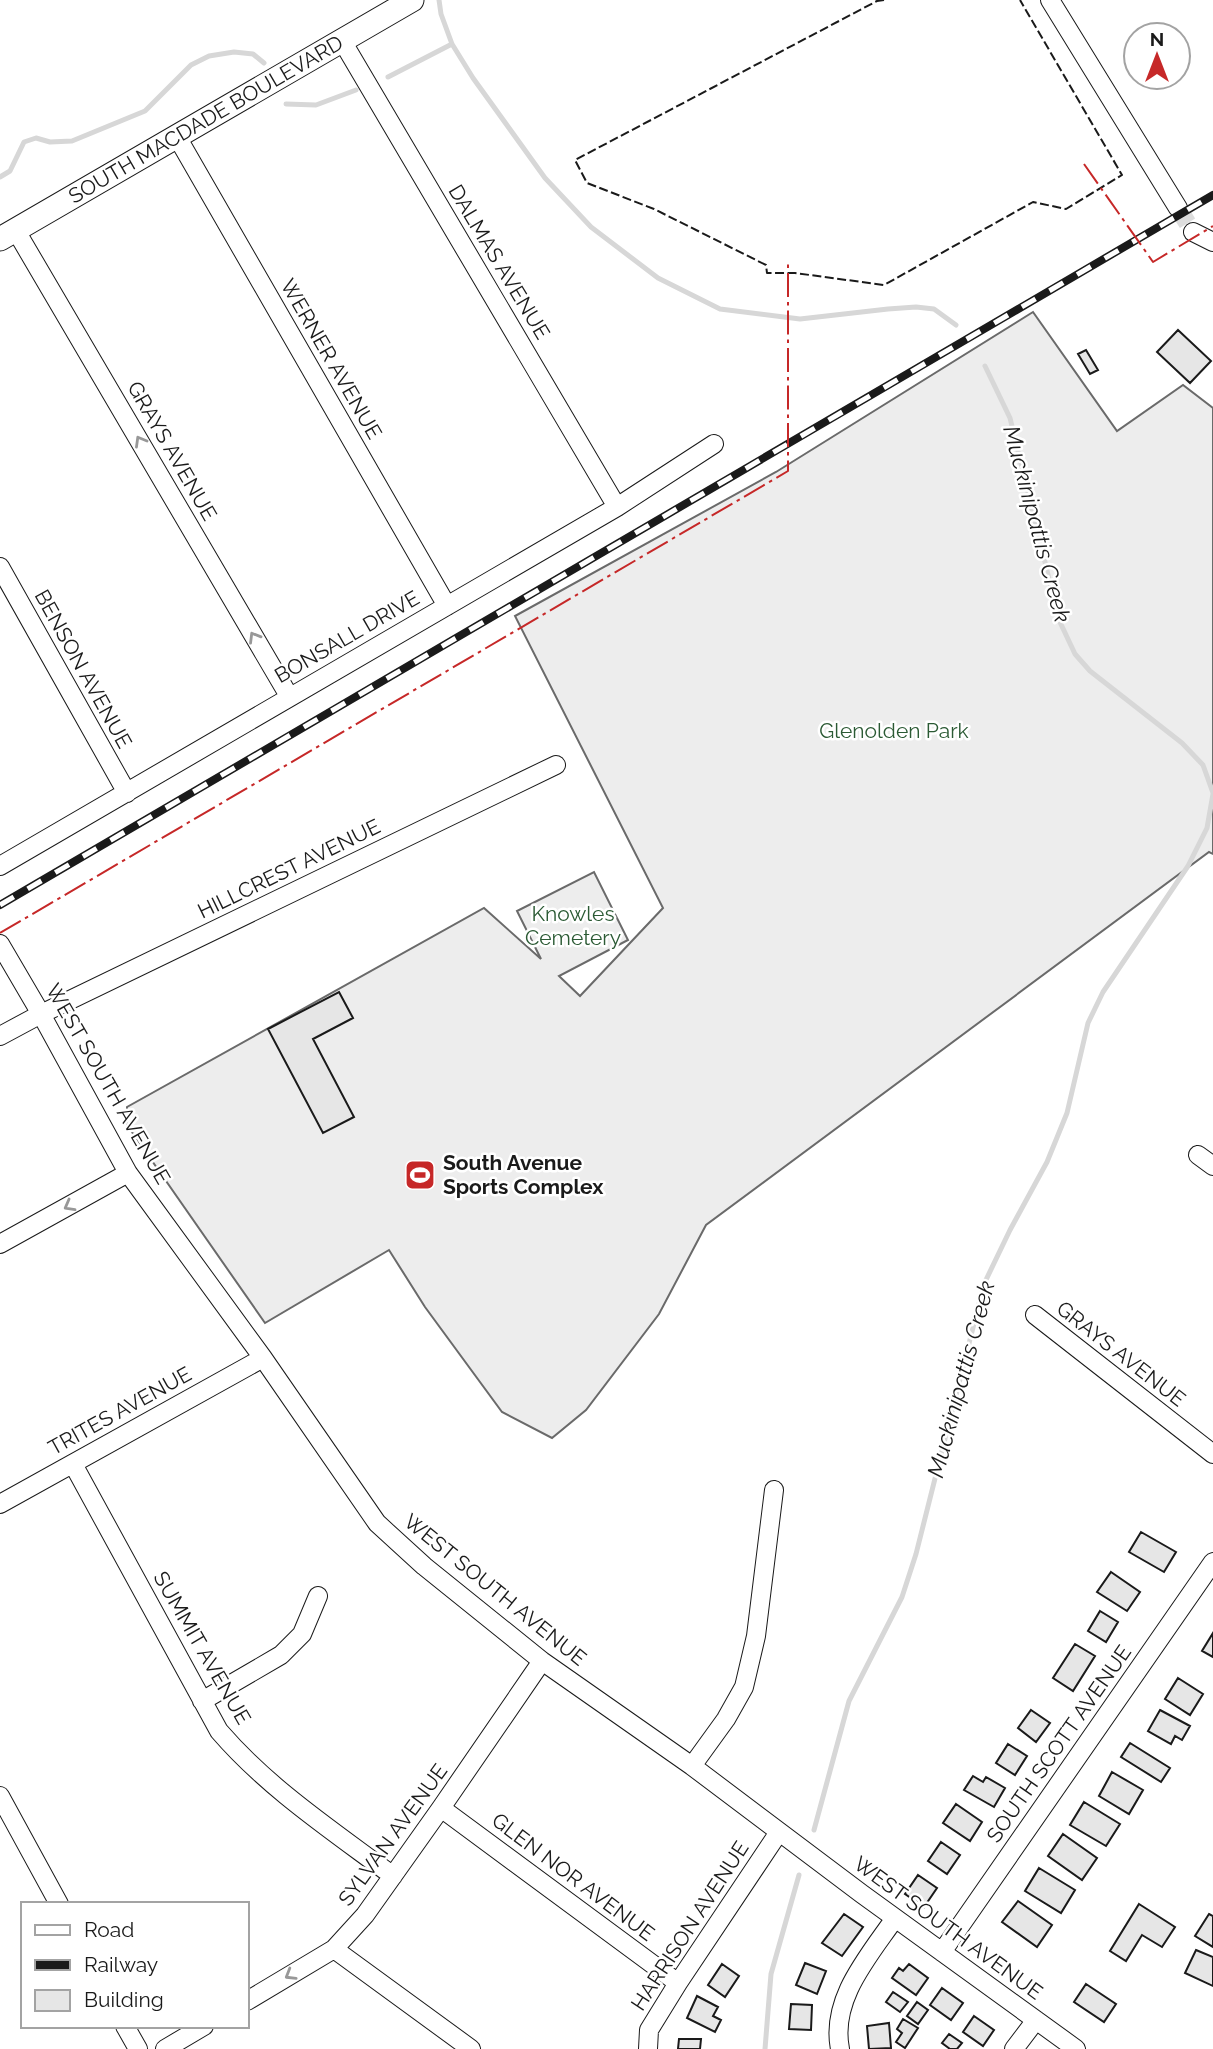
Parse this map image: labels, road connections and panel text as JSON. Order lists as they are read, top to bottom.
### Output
{
  "streets": {
    "main road": ["SOUTH MACDADE BOULEVARD"],
    "street": [
      "DALMAS AVENUE",
      "WERNER AVENUE",
      "GRAYS AVENUE",
      "BONSALL DRIVE",
      "BENSON AVENUE",
      "HILLCREST AVENUE",
      "WEST SOUTH AVENUE",
      "TRITES AVENUE",
      "SUMMIT AVENUE",
      "SOUTH SCOTT AVENUE",
      "SYLVAN AVENUE",
      "GLEN NOR AVENUE",
      "HARRISON AVENUE"
    ]
  },
  "crossings": [
    ["SOUTH MACDADE BOULEVARD", "DALMAS AVENUE"],
    ["SOUTH MACDADE BOULEVARD", "WERNER AVENUE"],
    ["SOUTH MACDADE BOULEVARD", "GRAYS AVENUE"],
    ["DALMAS AVENUE", "BONSALL DRIVE"],
    ["WERNER AVENUE", "BONSALL DRIVE"],
    ["GRAYS AVENUE", "BONSALL DRIVE"],
    ["BONSALL DRIVE", "BENSON AVENUE"],
    ["HILLCREST AVENUE", "WEST SOUTH AVENUE"],
    ["WEST SOUTH AVENUE", "TRITES AVENUE"],
    ["WEST SOUTH AVENUE", "SOUTH SCOTT AVENUE"],
    ["WEST SOUTH AVENUE", "SYLVAN AVENUE"],
    ["WEST SOUTH AVENUE", "HARRISON AVENUE"],
    ["TRITES AVENUE", "SUMMIT AVENUE"],
    ["SUMMIT AVENUE", "SYLVAN AVENUE"],
    ["SYLVAN AVENUE", "GLEN NOR AVENUE"],
    ["GLEN NOR AVENUE", "HARRISON AVENUE"]
  ],
  "one_way": ["GRAYS AVENUE"],
  "water": ["Muckinipattis Creek"],
  "parks": ["Glenolden Park", "Knowles Cemetery"],
  "places": {
    "sports": ["South Avenue Sports Complex"]
  },
  "legend": ["Road", "Railway", "Building"],
  "north": "top"
}
